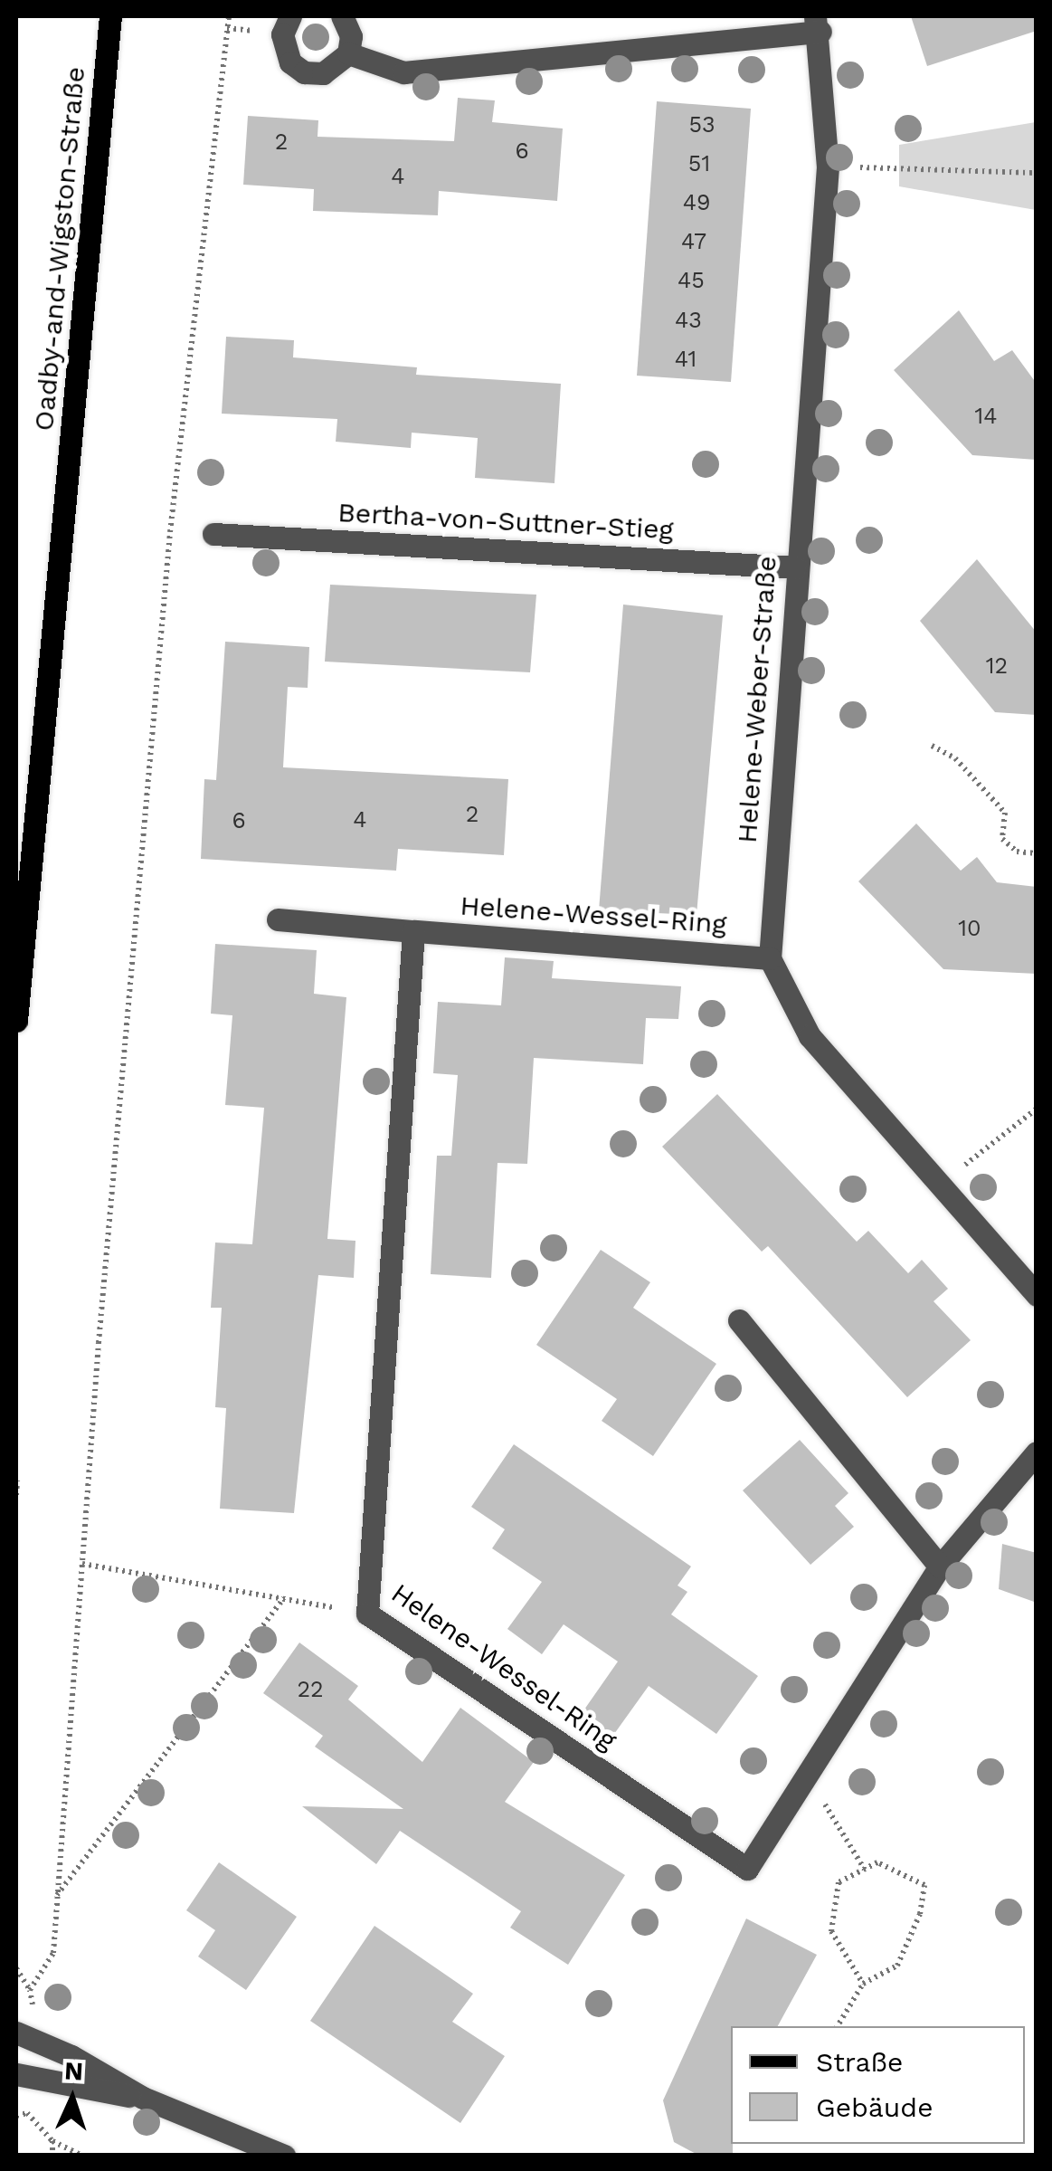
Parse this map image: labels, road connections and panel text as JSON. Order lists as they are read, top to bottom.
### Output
{
  "streets": {
    "main road": ["Oadby-and-Wigston-Straße"],
    "street": ["Bertha-von-Suttner-Stieg", "Helene-Weber-Straße", "Helene-Wessel-Ring"]
  },
  "crossings": [
    ["Bertha-von-Suttner-Stieg", "Helene-Weber-Straße"],
    ["Helene-Weber-Straße", "Helene-Wessel-Ring"]
  ],
  "house_numbers": [
    "53",
    "2",
    "6",
    "51",
    "4",
    "49",
    "47",
    "45",
    "43",
    "41",
    "14",
    "12",
    "2",
    "4",
    "6",
    "10",
    "22"
  ],
  "legend": ["Straße", "Gebäude"],
  "north": "top"
}
